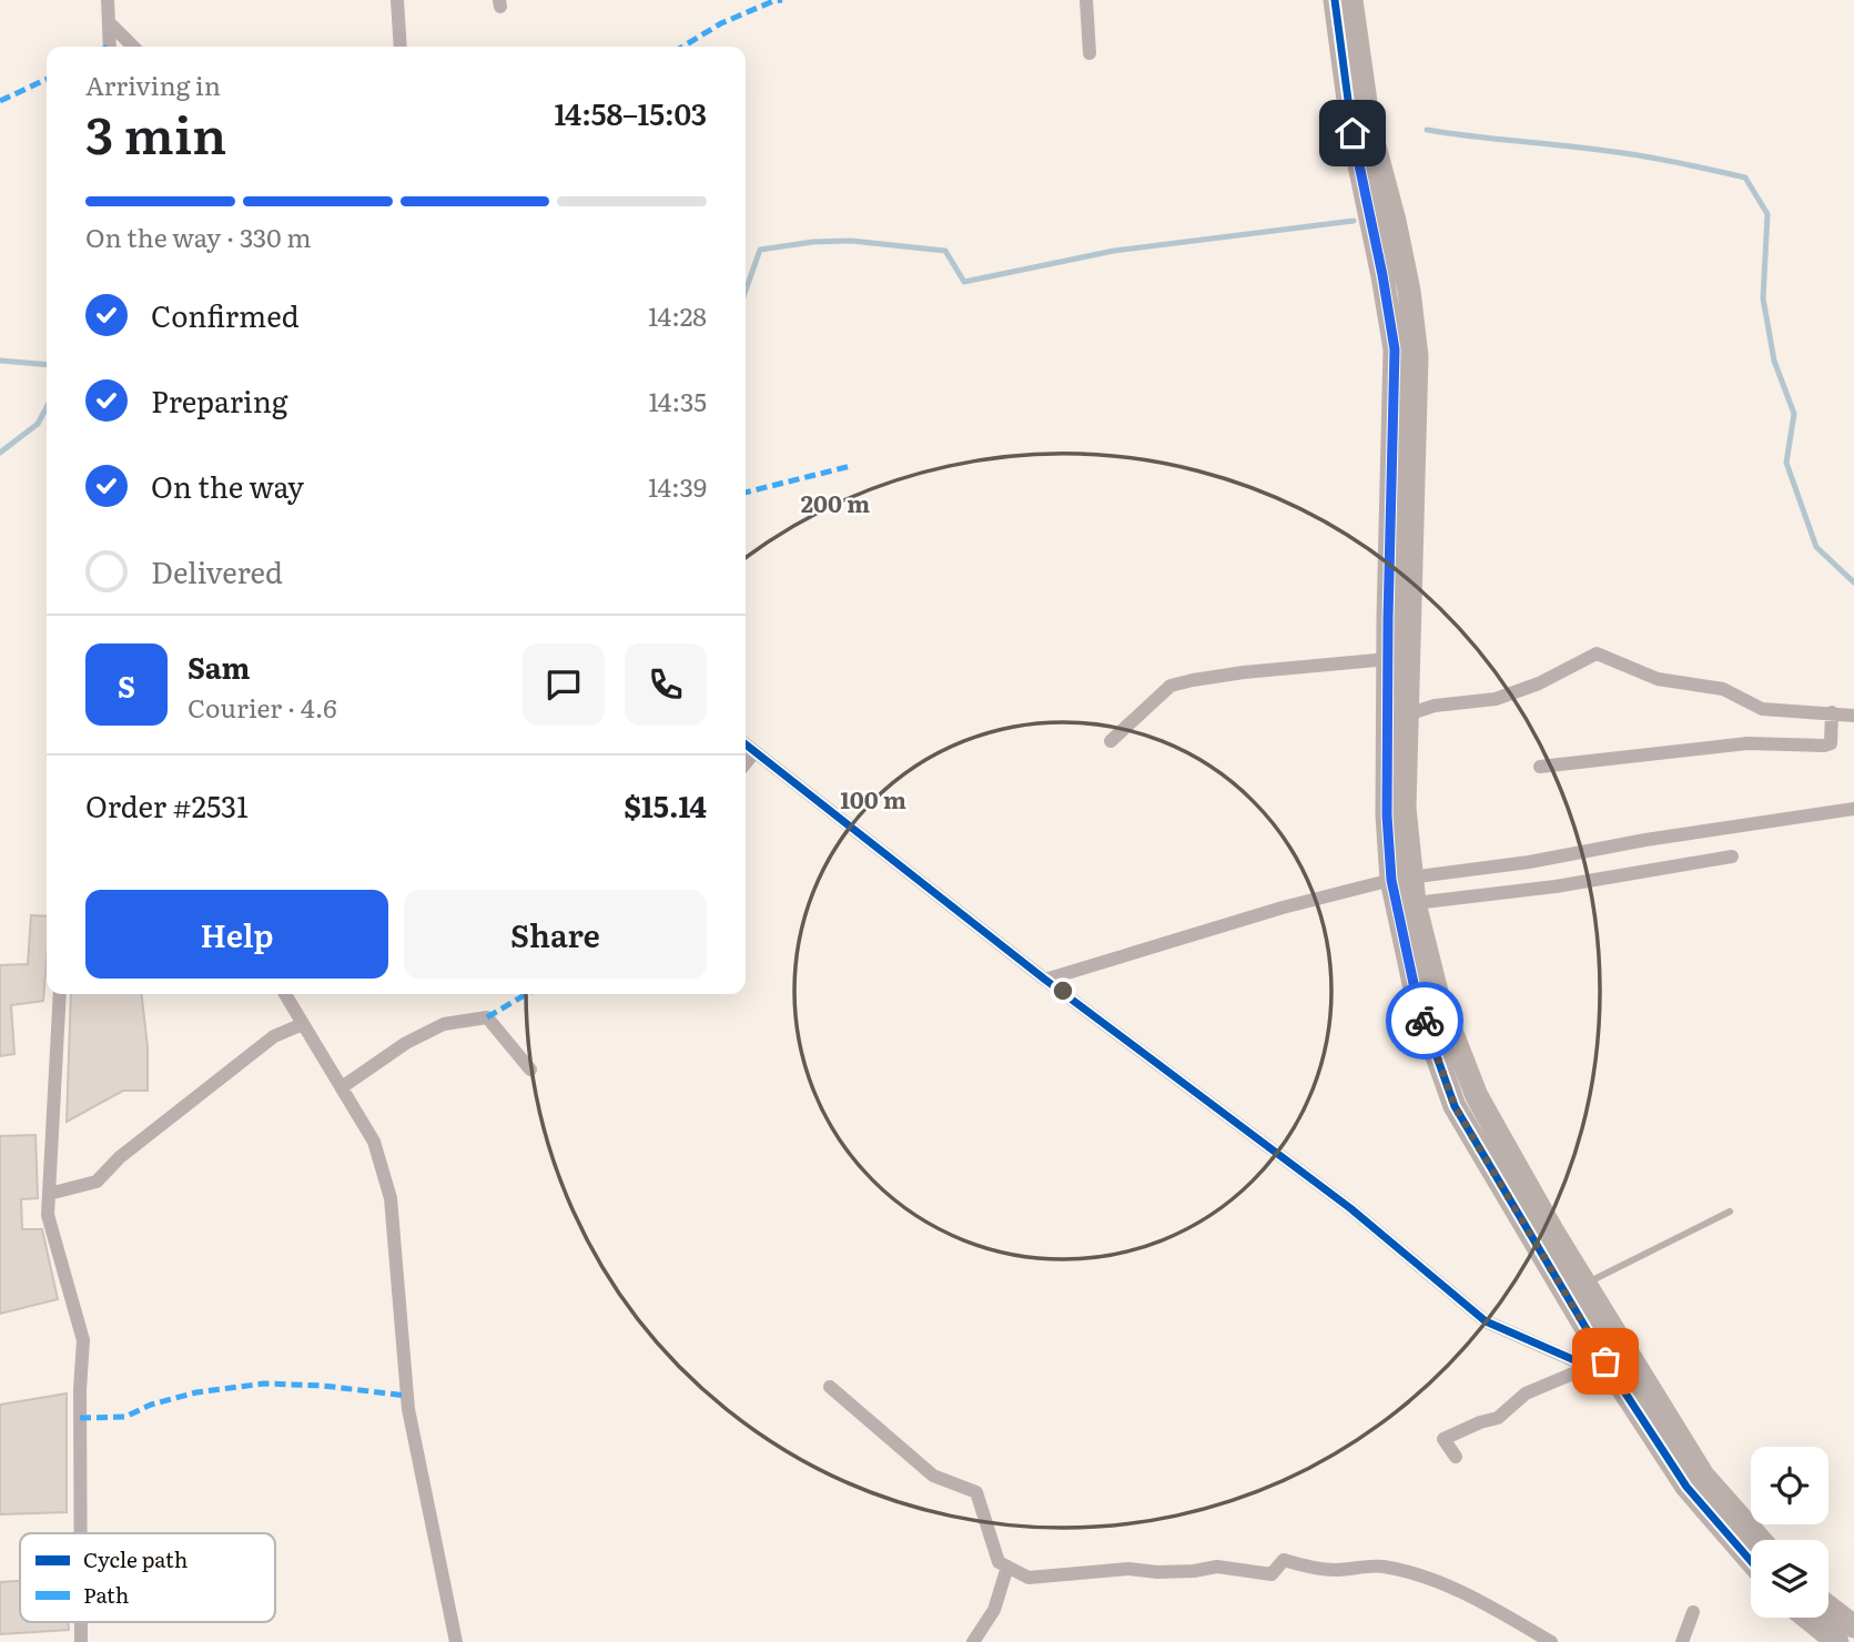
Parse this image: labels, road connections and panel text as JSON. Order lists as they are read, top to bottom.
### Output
{
  "legend": ["Cycle path", "Path"],
  "page": {
    "heading": ["3 min", "Arriving in", "14:58–15:03"],
    "panel": [
      "Sam",
      "Courier · 4.6",
      "Order #2531",
      "$15.14"
    ],
    "bar": "On the way · 330 m",
    "list": [
      ["Confirmed", "14:28"],
      ["Preparing", "14:35"],
      ["On the way", "14:39"],
      "Delivered"
    ],
    "round": "S",
    "buttons": ["Help", "Share"]
  },
  "rings": ["200 m", "100 m"]
}
